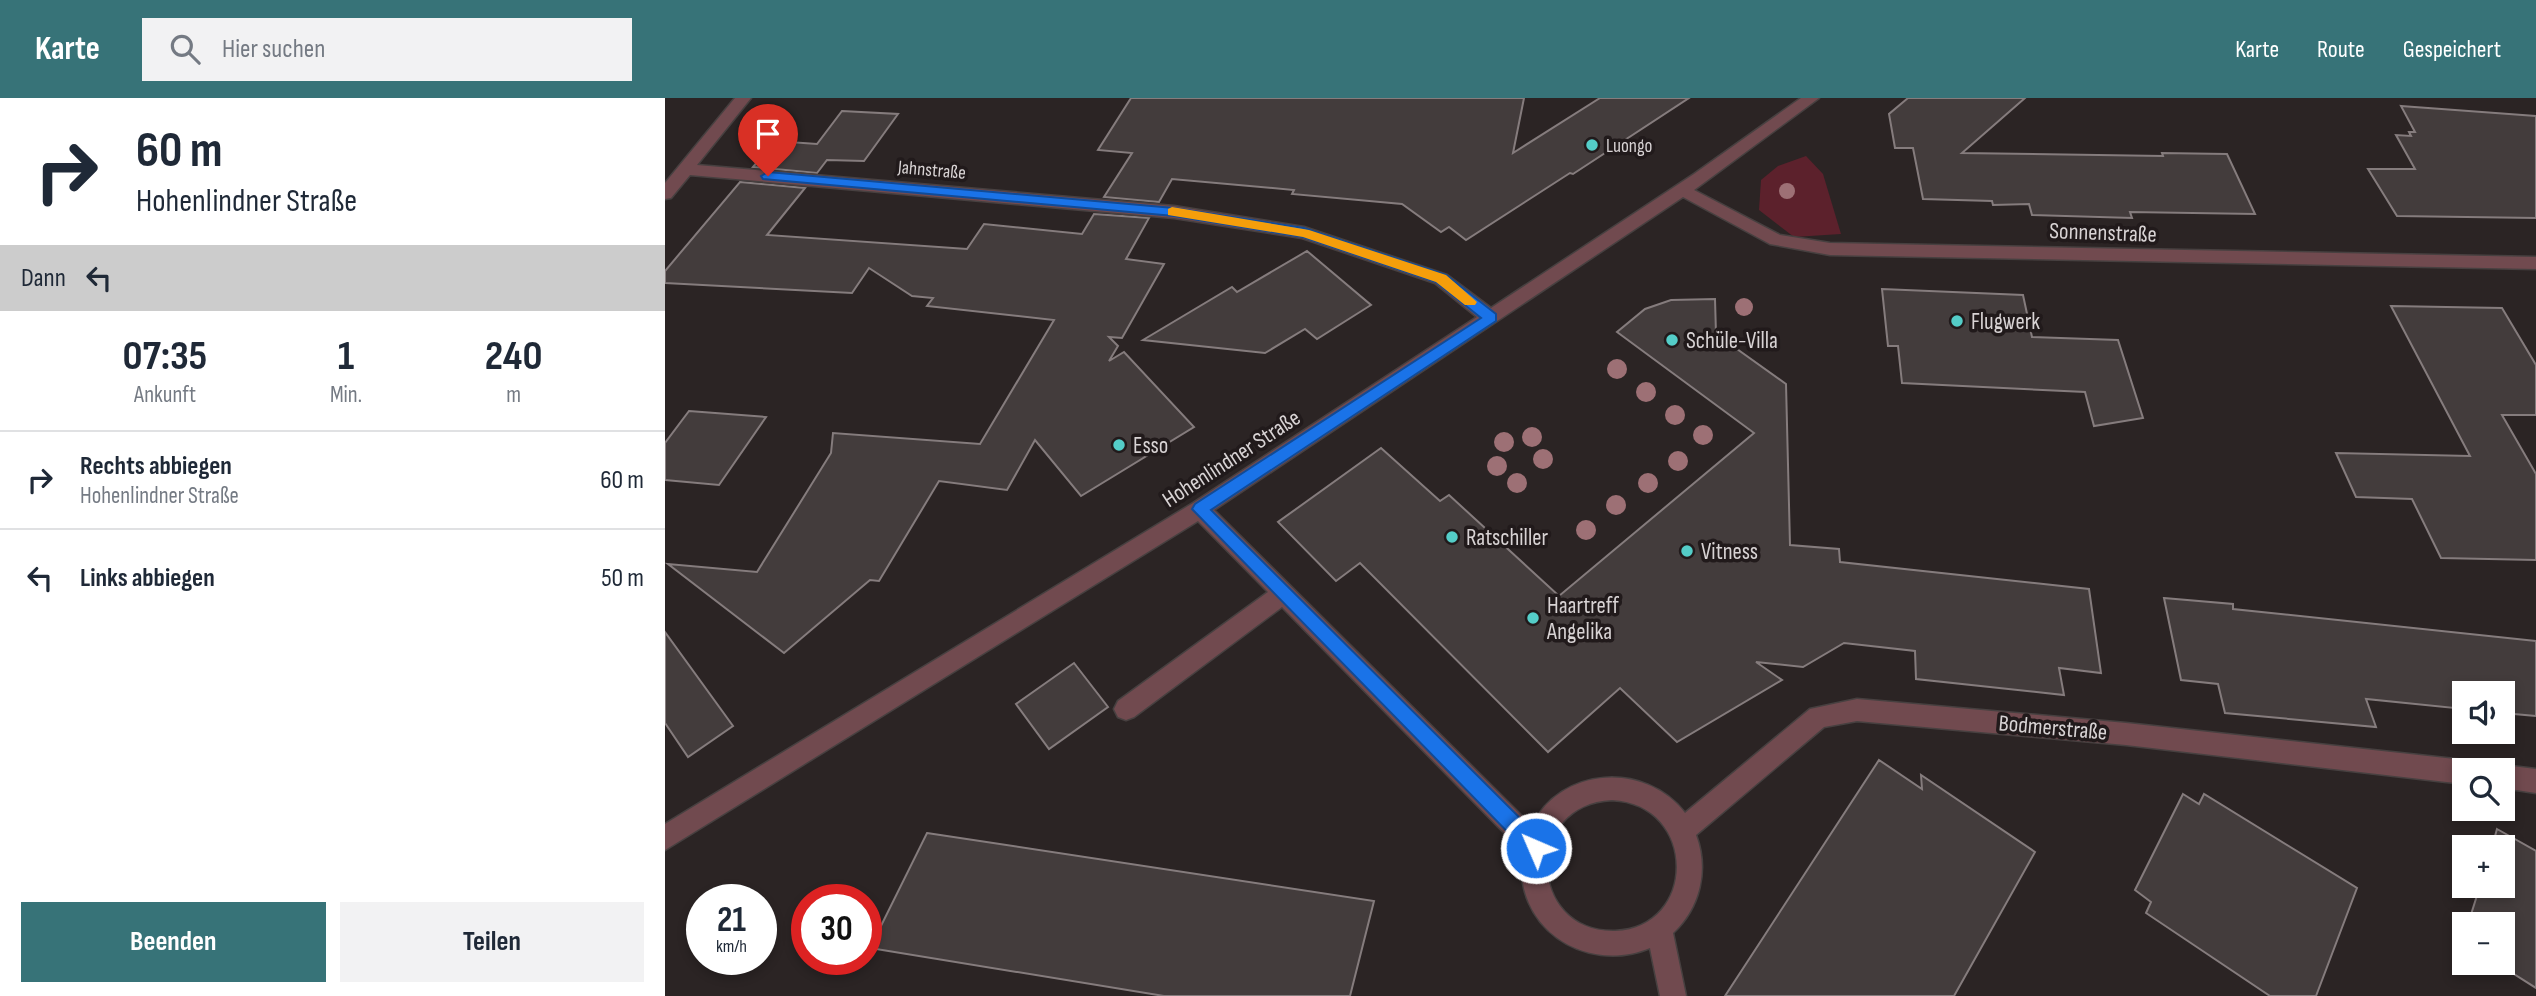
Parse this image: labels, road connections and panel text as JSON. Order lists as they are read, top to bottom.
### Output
{
  "streets": {
    "street": [
      "Jahnstraße",
      "Sonnenstraße",
      "Hohenlindner Straße",
      "Bodmerstraße"
    ]
  },
  "crossings": [
    ["Jahnstraße", "Hohenlindner Straße"],
    ["Sonnenstraße", "Hohenlindner Straße"]
  ],
  "places": [
    "Luongo",
    "Flugwerk",
    "Schüle-Villa",
    "Esso",
    "Ratschiller",
    "Vitness",
    "Haartreff Angelika"
  ],
  "page": {
    "header": "Karte",
    "search": "Hier suchen",
    "nav": ["Karte", "Route", "Gespeichert"],
    "turn": ["60 m", "Hohenlindner Straße"],
    "then": "Dann",
    "eta": [
      "07:35",
      "Ankunft",
      "1",
      "Min.",
      "240",
      "m"
    ],
    "list": [
      {
        "name": "Rechts abbiegen",
        "note": "Hohenlindner Straße",
        "value": "60 m"
      },
      {
        "name": "Links abbiegen",
        "value": "50 m"
      }
    ],
    "map_buttons": ["+", "−"],
    "speed": "21 km/h",
    "limit": "30",
    "buttons": ["Beenden", "Teilen"]
  }
}
